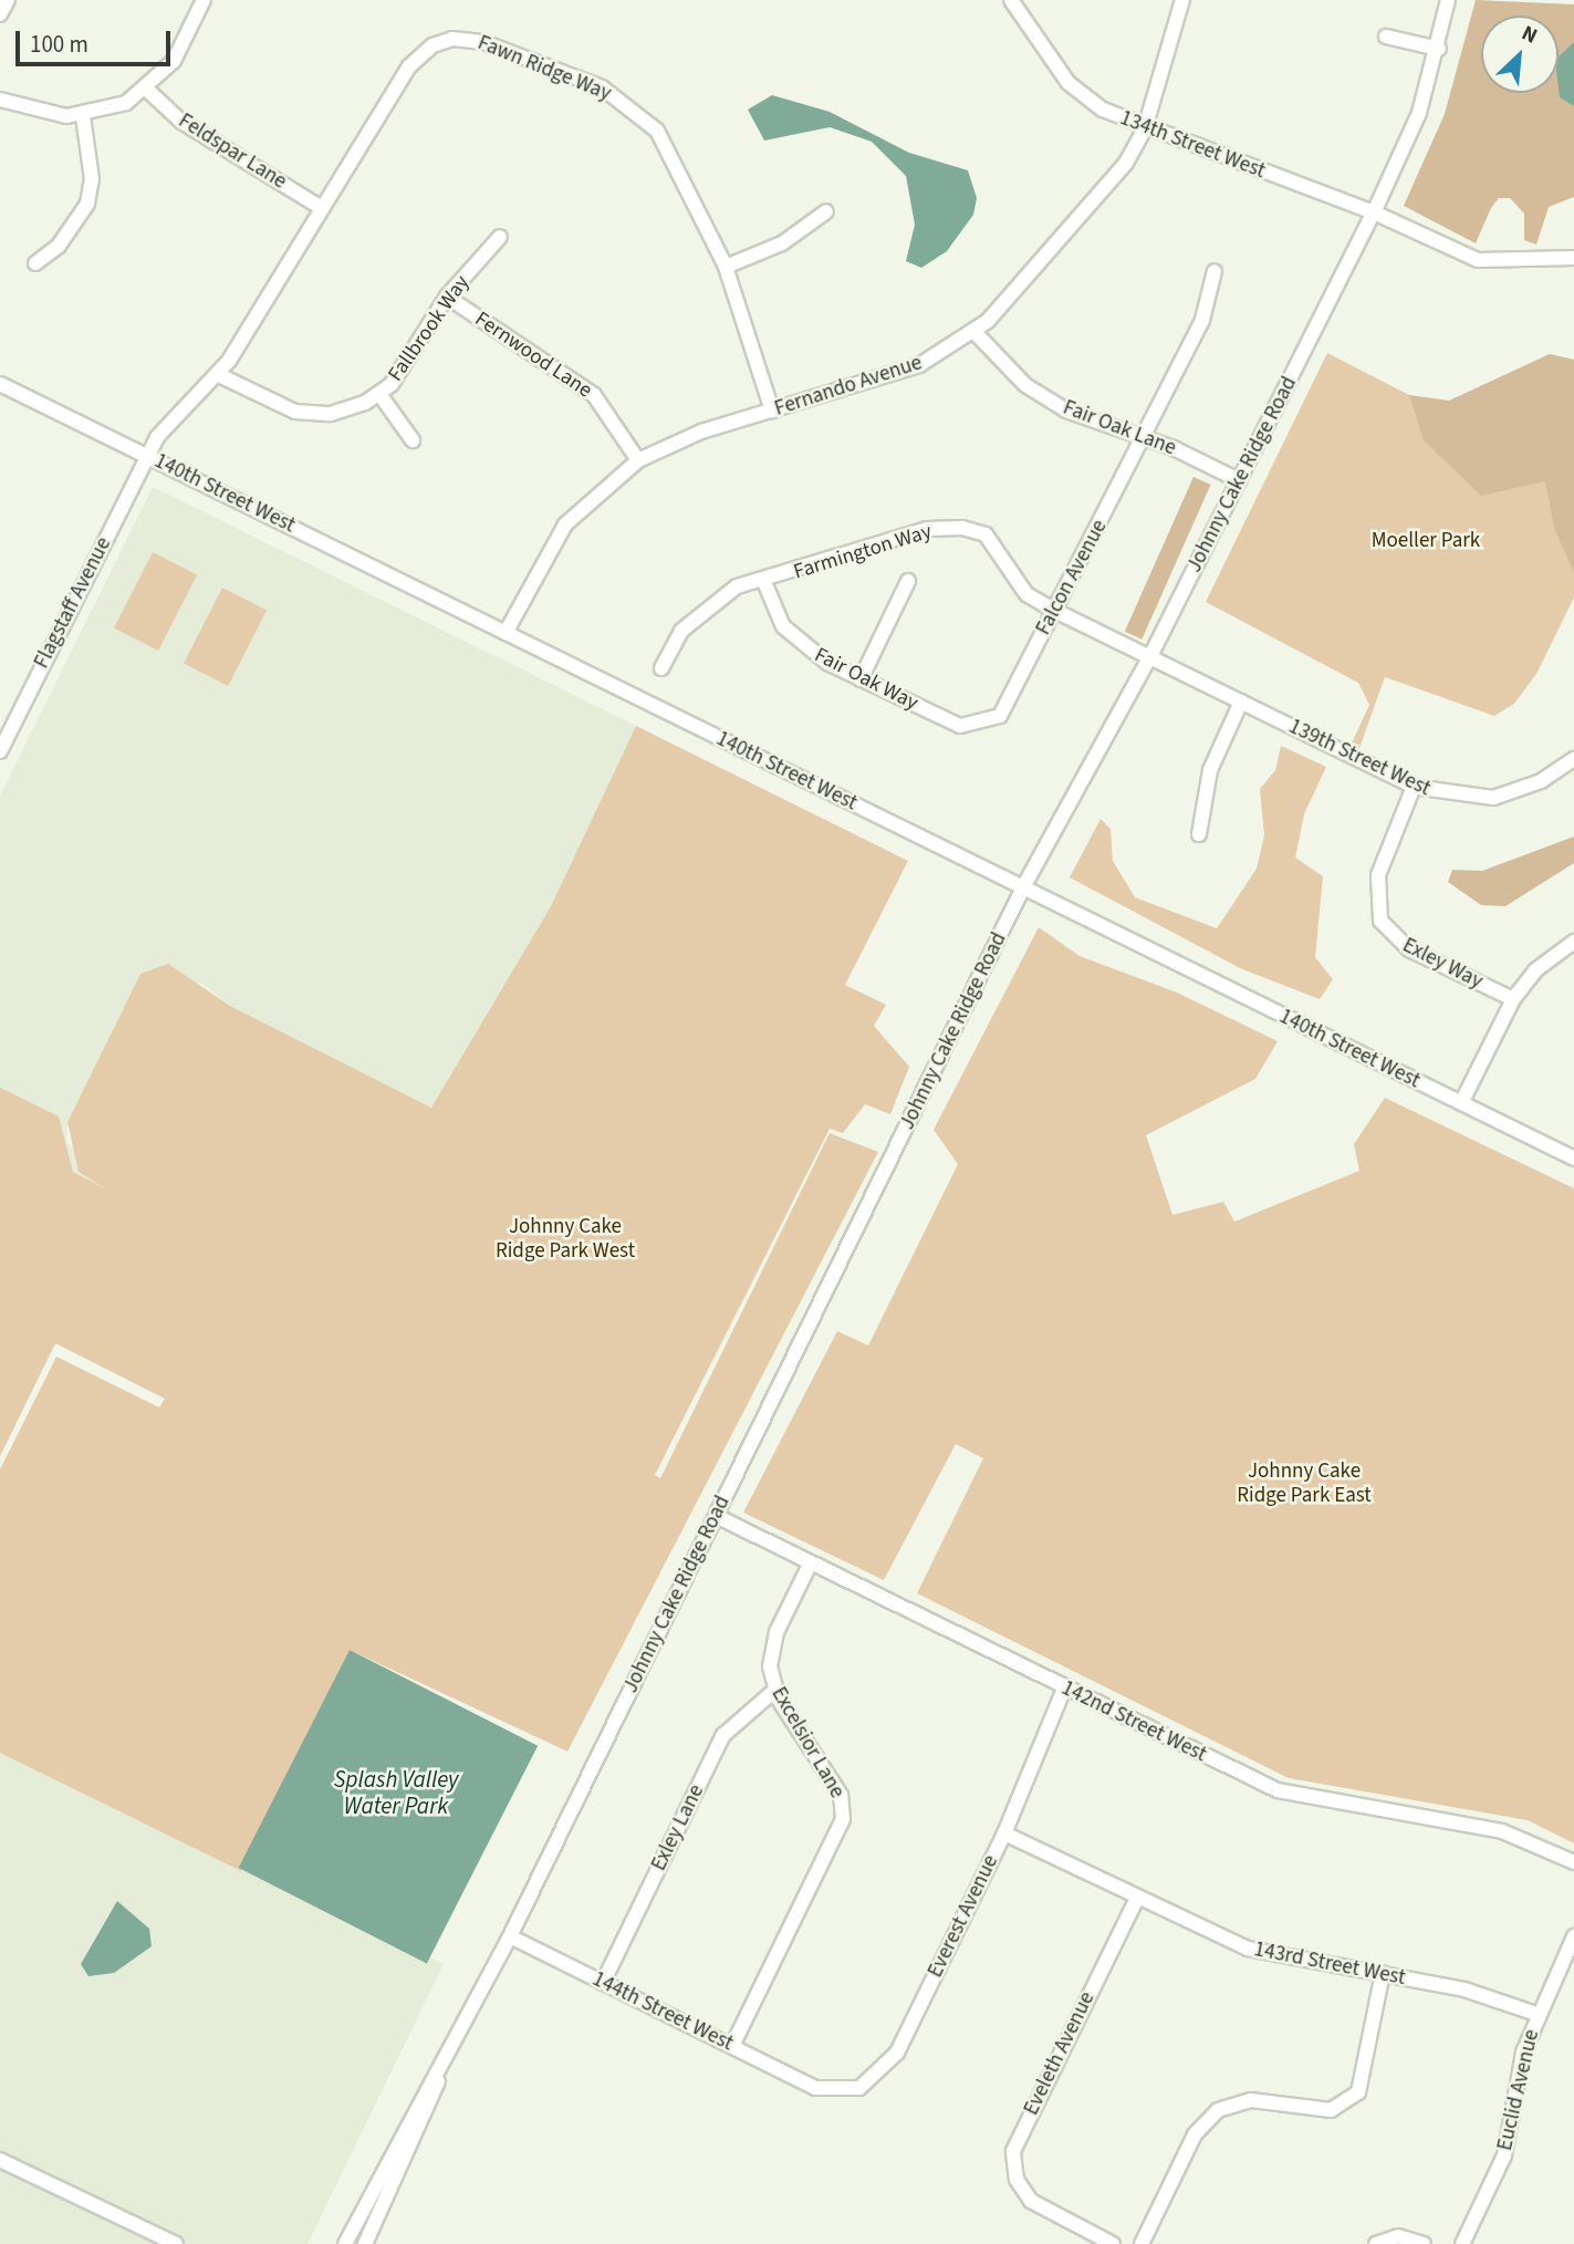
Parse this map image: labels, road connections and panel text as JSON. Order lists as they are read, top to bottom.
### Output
{
  "streets": {
    "street": [
      "Fawn Ridge Way",
      "134th Street West",
      "Feldspar Lane",
      "Fallbrook Way",
      "Fernwood Lane",
      "Fernando Avenue",
      "Fair Oak Lane",
      "Johnny Cake Ridge Road",
      "140th Street West",
      "Farmington Way",
      "Falcon Avenue",
      "Flagstaff Avenue",
      "Fair Oak Way",
      "139th Street West",
      "Exley Way",
      "142nd Street West",
      "Excelsior Lane",
      "Exley Lane",
      "Everest Avenue",
      "143rd Street West",
      "144th Street West",
      "Eveleth Avenue",
      "Euclid Avenue"
    ]
  },
  "crossings": [
    ["Fawn Ridge Way", "Feldspar Lane"],
    ["Fawn Ridge Way", "Fallbrook Way"],
    ["Fawn Ridge Way", "Fernando Avenue"],
    ["Fawn Ridge Way", "140th Street West"],
    ["Fawn Ridge Way", "Flagstaff Avenue"],
    ["134th Street West", "Fernando Avenue"],
    ["134th Street West", "Johnny Cake Ridge Road"],
    ["Fallbrook Way", "Fernwood Lane"],
    ["Fernwood Lane", "Fernando Avenue"],
    ["Fernando Avenue", "Fair Oak Lane"],
    ["Fernando Avenue", "140th Street West"],
    ["Fair Oak Lane", "Johnny Cake Ridge Road"],
    ["Fair Oak Lane", "Falcon Avenue"],
    ["Johnny Cake Ridge Road", "140th Street West"],
    ["Johnny Cake Ridge Road", "Farmington Way"],
    ["Johnny Cake Ridge Road", "139th Street West"],
    ["Johnny Cake Ridge Road", "142nd Street West"],
    ["Johnny Cake Ridge Road", "144th Street West"],
    ["140th Street West", "Flagstaff Avenue"],
    ["Farmington Way", "Falcon Avenue"],
    ["Farmington Way", "Fair Oak Way"],
    ["Farmington Way", "139th Street West"],
    ["Falcon Avenue", "Fair Oak Way"],
    ["139th Street West", "Exley Way"],
    ["142nd Street West", "Excelsior Lane"],
    ["142nd Street West", "Everest Avenue"],
    ["Excelsior Lane", "Exley Lane"],
    ["Excelsior Lane", "144th Street West"],
    ["Exley Lane", "144th Street West"],
    ["Everest Avenue", "143rd Street West"],
    ["Everest Avenue", "144th Street West"],
    ["143rd Street West", "Eveleth Avenue"],
    ["143rd Street West", "Euclid Avenue"]
  ],
  "water": ["Splash Valley Water Park"],
  "parks": ["Moeller Park", "Johnny Cake Ridge Park West", "Johnny Cake Ridge Park East"],
  "scale_bar": "100 m",
  "north": "top right"
}
